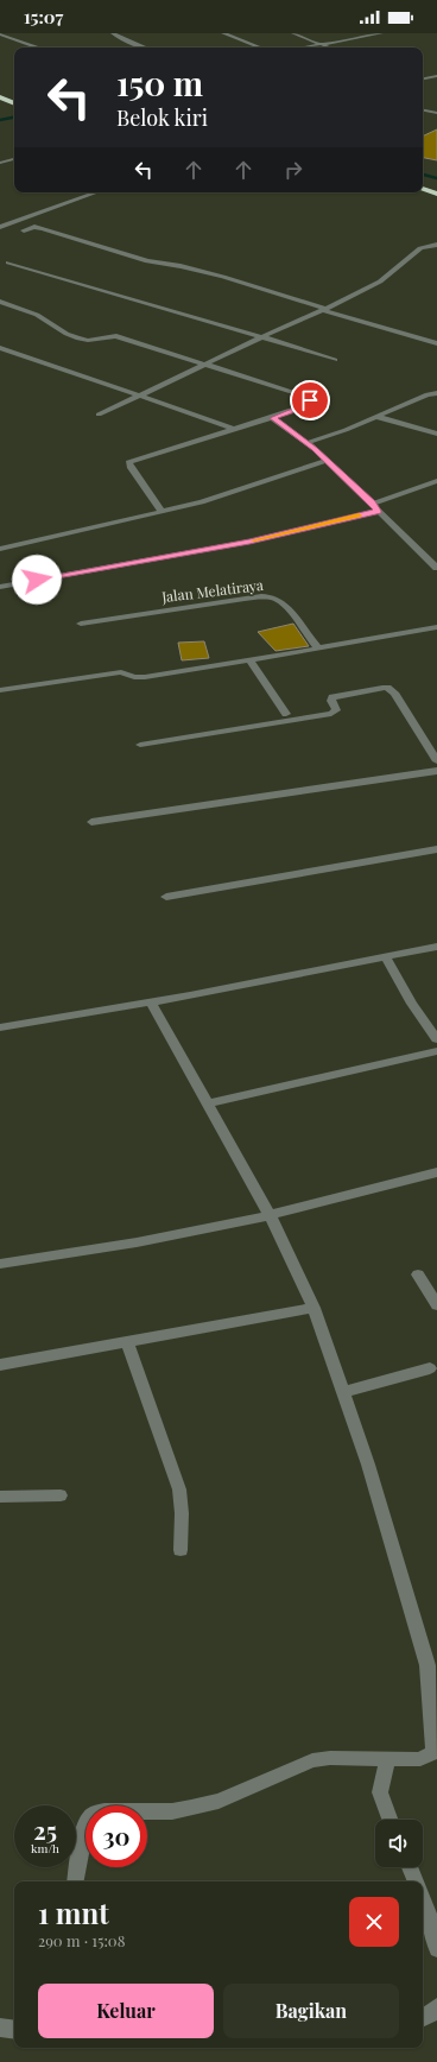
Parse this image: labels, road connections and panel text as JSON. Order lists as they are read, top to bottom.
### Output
{
  "streets": {
    "street": ["Jalan Melatiraya"]
  },
  "page": {
    "status": "15:07",
    "turn": ["150 m", "Belok kiri"],
    "speed": "25 km/h",
    "limit": "30",
    "heading": ["1 mnt", "290 m · 15:08"],
    "buttons": ["Keluar", "Bagikan"]
  }
}
